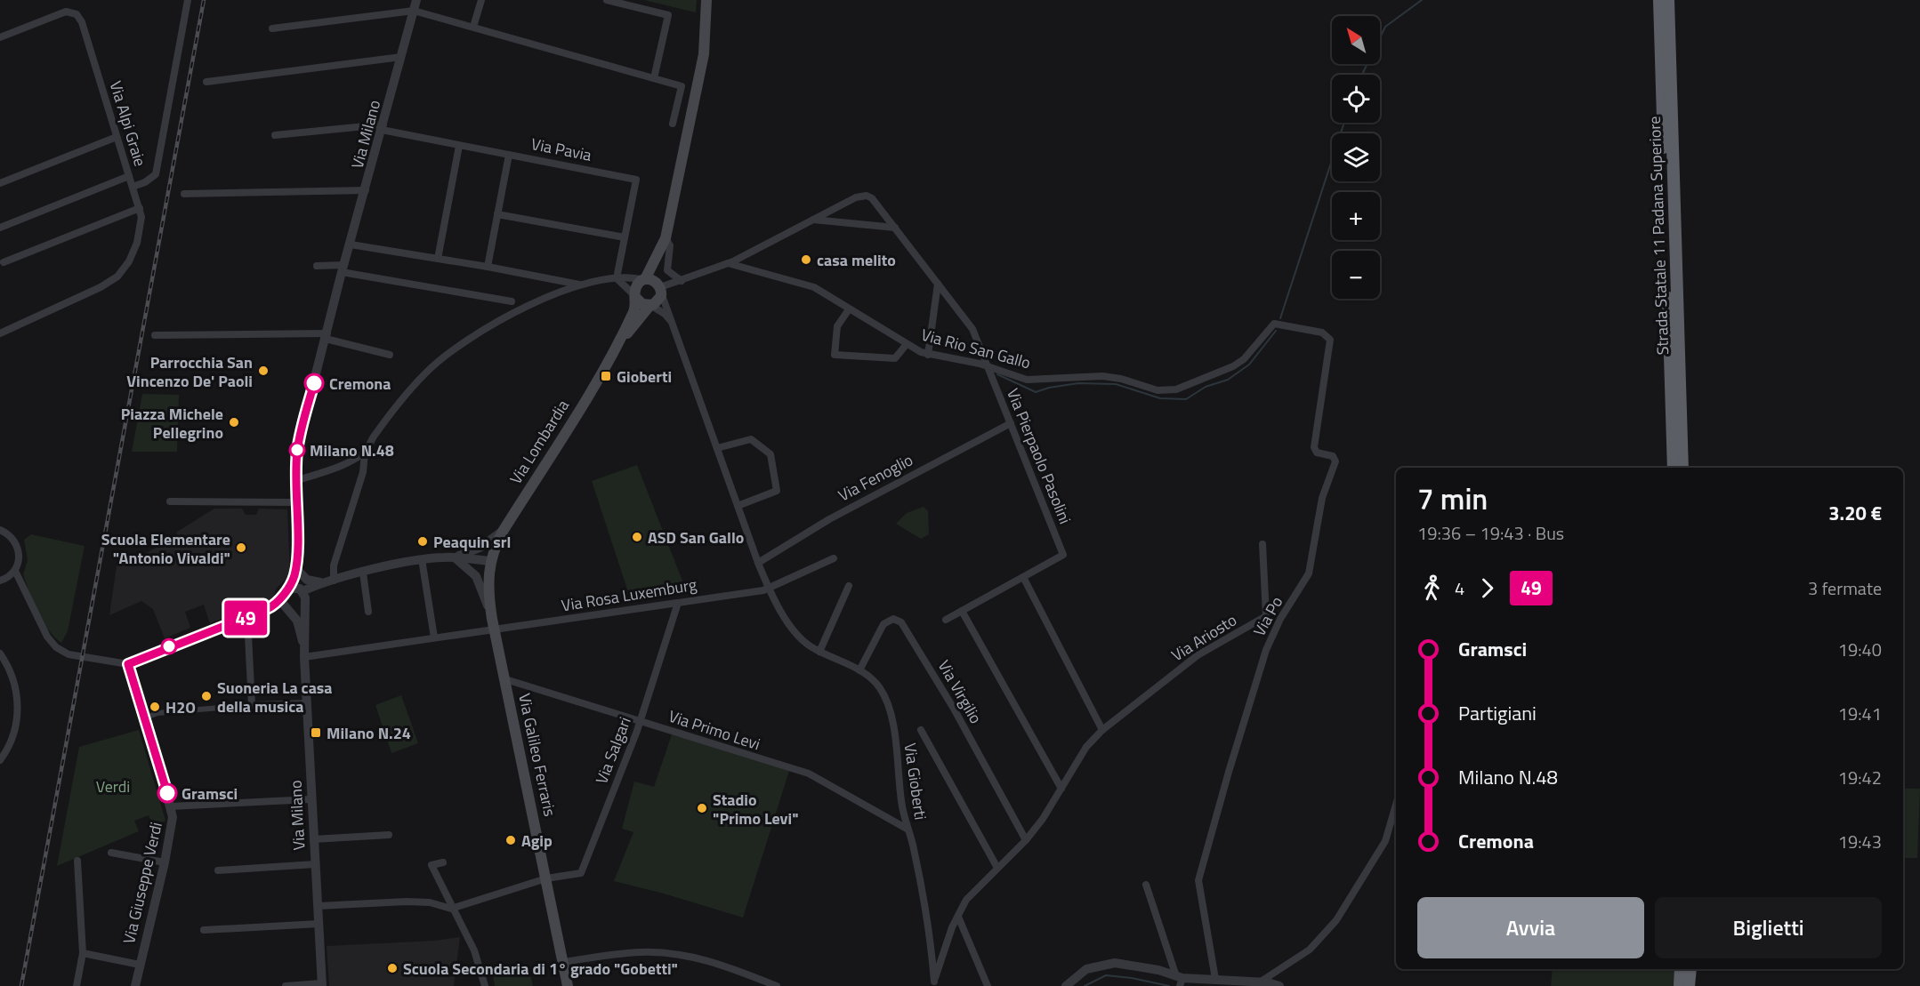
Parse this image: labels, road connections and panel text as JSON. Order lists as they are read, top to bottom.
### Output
{
  "streets": {
    "highway": ["Strada Statale 11 Padana Superiore"],
    "main road": ["Via Lombardia", "Via Galileo Ferraris"],
    "street": [
      "Via Alpi Graie",
      "Via Milano",
      "Via Pavia",
      "Via Rio San Gallo",
      "Via Pierpaolo Pasolini",
      "Via Fenoglio",
      "Via Rosa Luxemburg",
      "Via Po",
      "Via Ariosto",
      "Via Virgilio",
      "Via Primo Levi",
      "Via Salgari",
      "Via Gioberti",
      "Via Giuseppe Verdi"
    ]
  },
  "crossings": [
    ["Via Milano", "Via Pavia"],
    ["Via Milano", "Via Rosa Luxemburg"],
    ["Via Rio San Gallo", "Via Pierpaolo Pasolini"],
    ["Via Rio San Gallo", "Via Po"],
    ["Via Lombardia", "Via Galileo Ferraris"],
    ["Via Lombardia", "Via Gioberti"],
    ["Via Pierpaolo Pasolini", "Via Fenoglio"],
    ["Via Fenoglio", "Via Gioberti"],
    ["Via Rosa Luxemburg", "Via Salgari"],
    ["Via Rosa Luxemburg", "Via Galileo Ferraris"],
    ["Via Rosa Luxemburg", "Via Gioberti"],
    ["Via Virgilio", "Via Gioberti"],
    ["Via Primo Levi", "Via Salgari"],
    ["Via Primo Levi", "Via Galileo Ferraris"],
    ["Via Primo Levi", "Via Gioberti"],
    ["Via Salgari", "Via Galileo Ferraris"]
  ],
  "parks": ["Verdi"],
  "places": {
    "other": [
      "casa melito",
      "Parrocchia San Vincenzo De' Paoli",
      "Cremona",
      "Piazza Michele Pellegrino",
      "Milano N.48",
      "ASD San Gallo",
      "Peaquin srl",
      "Scuola Elementare \"Antonio Vivaldi\"",
      "Suoneria La casa della musica",
      "H2O",
      "Gramsci",
      "Stadio \"Primo Levi\"",
      "Agip",
      "Scuola Secondaria di 1° grado \"Gobetti\""
    ],
    "transit": ["Gioberti", "Milano N.24"]
  },
  "lines": ["bus line 49"],
  "north": "top left",
  "page": {
    "on_map": "49",
    "map_buttons": ["+", "−"],
    "heading": ["7 min", "19:36 – 19:43 · Bus", "3.20 €"],
    "legs": ["4", "49", "3 fermate"],
    "list": [
      {
        "name": "Gramsci",
        "value": "19:40"
      },
      {
        "name": "Partigiani",
        "value": "19:41"
      },
      {
        "name": "Milano N.48",
        "value": "19:42"
      },
      {
        "name": "Cremona",
        "value": "19:43"
      }
    ],
    "buttons": ["Avvia", "Biglietti"]
  }
}
